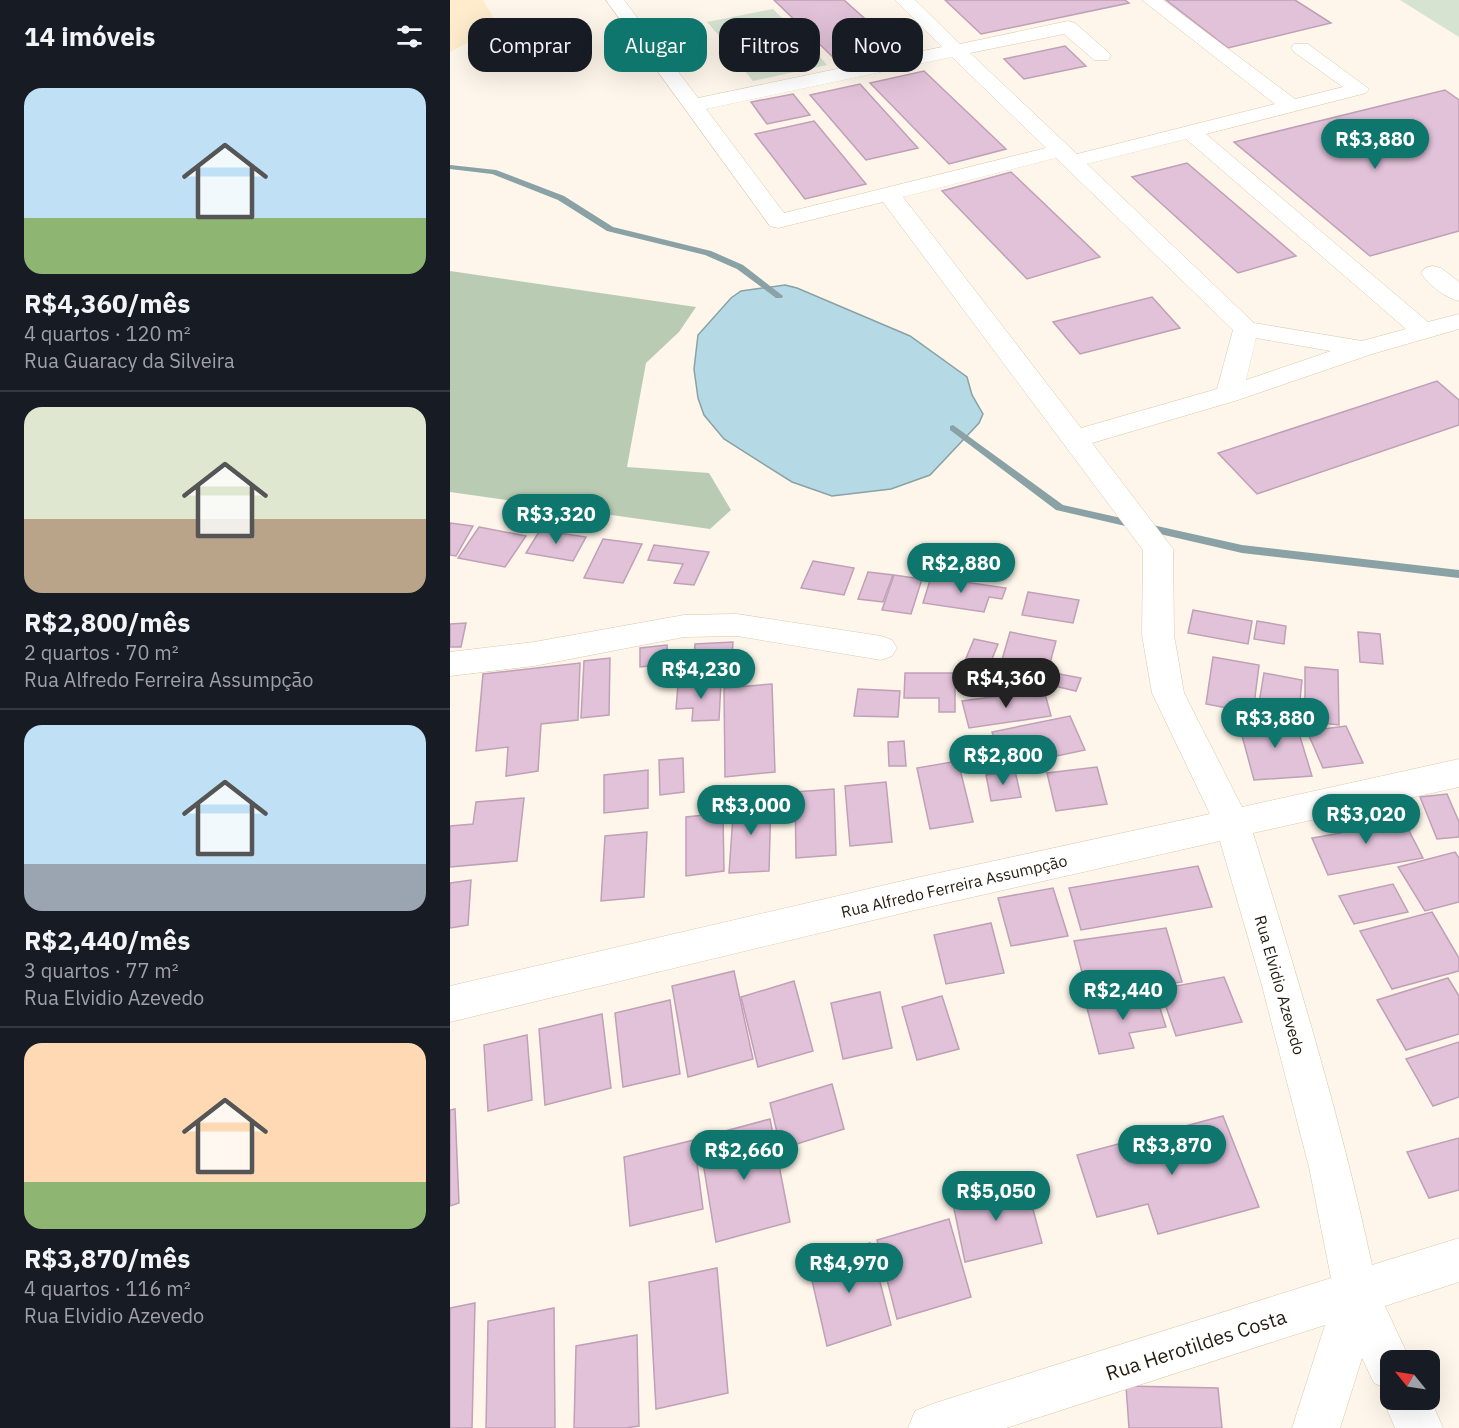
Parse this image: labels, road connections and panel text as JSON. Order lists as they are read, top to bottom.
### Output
{
  "streets": {
    "street": ["Rua Alfredo Ferreira Assumpção", "Rua Elvidio Azevedo", "Rua Herotildes Costa"]
  },
  "crossings": [
    ["Rua Alfredo Ferreira Assumpção", "Rua Elvidio Azevedo"],
    ["Rua Elvidio Azevedo", "Rua Herotildes Costa"]
  ],
  "north": "top left",
  "page": {
    "heading": "14 imóveis",
    "chip": [
      "Comprar",
      "Alugar",
      "Filtros",
      "Novo"
    ],
    "list": [
      {
        "name": "R$4,360/mês",
        "note": "4 quartos · 120 m² · Rua Guaracy da Silveira"
      },
      {
        "name": "R$2,800/mês",
        "note": "2 quartos · 70 m² · Rua Alfredo Ferreira Assumpção"
      },
      {
        "name": "R$2,440/mês",
        "note": "3 quartos · 77 m² · Rua Elvidio Azevedo"
      },
      {
        "name": "R$3,870/mês",
        "note": "4 quartos · 116 m² · Rua Elvidio Azevedo"
      }
    ],
    "price": [
      "R$3,880",
      "R$3,320",
      "R$2,880",
      "R$4,230",
      "R$4,360",
      "R$3,880",
      "R$2,800",
      "R$3,000",
      "R$3,020",
      "R$2,440",
      "R$3,870",
      "R$2,660",
      "R$5,050",
      "R$4,970"
    ]
  }
}
